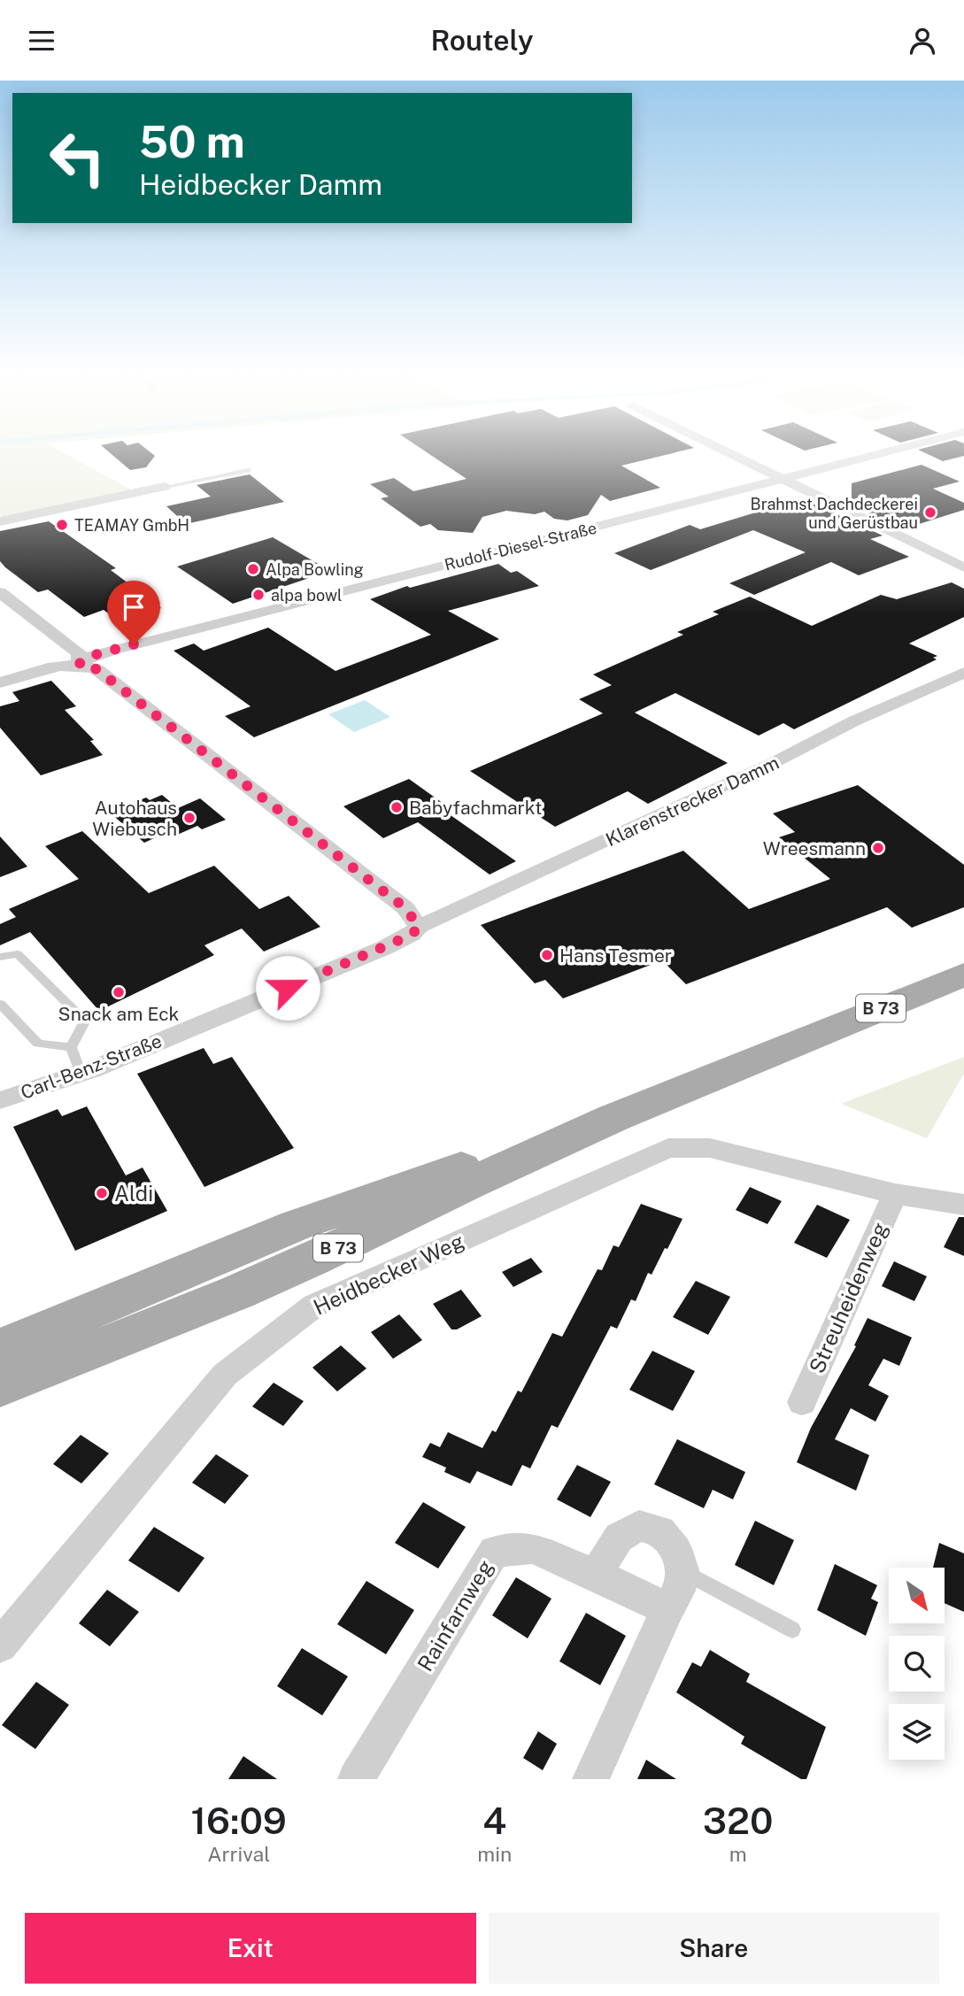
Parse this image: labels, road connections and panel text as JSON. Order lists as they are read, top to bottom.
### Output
{
  "streets": {
    "main road": ["B 73"],
    "street": [
      "Rudolf-Diesel-Straße",
      "Klarenstrecker Damm",
      "Carl-Benz-Straße",
      "Heidbecker Weg",
      "Streuheidenweg",
      "Rainfarnweg"
    ]
  },
  "crossings": [
    ["Klarenstrecker Damm", "Carl-Benz-Straße"],
    ["Heidbecker Weg", "Streuheidenweg"]
  ],
  "places": [
    "Brahmst Dachdeckerei und Gerüstbau",
    "TEAMAY GmbH",
    "Alpa Bowling",
    "alpa bowl",
    "Babyfachmarkt",
    "Autohaus Wiebusch",
    "Wreesmann",
    "Hans Tesmer",
    "Snack am Eck",
    "Aldi"
  ],
  "north": "bottom right",
  "page": {
    "header": "Routely",
    "turn": ["50 m", "Heidbecker Damm"],
    "eta": [
      "16:09",
      "Arrival",
      "4",
      "min",
      "320",
      "m"
    ],
    "buttons": ["Exit", "Share"]
  }
}
